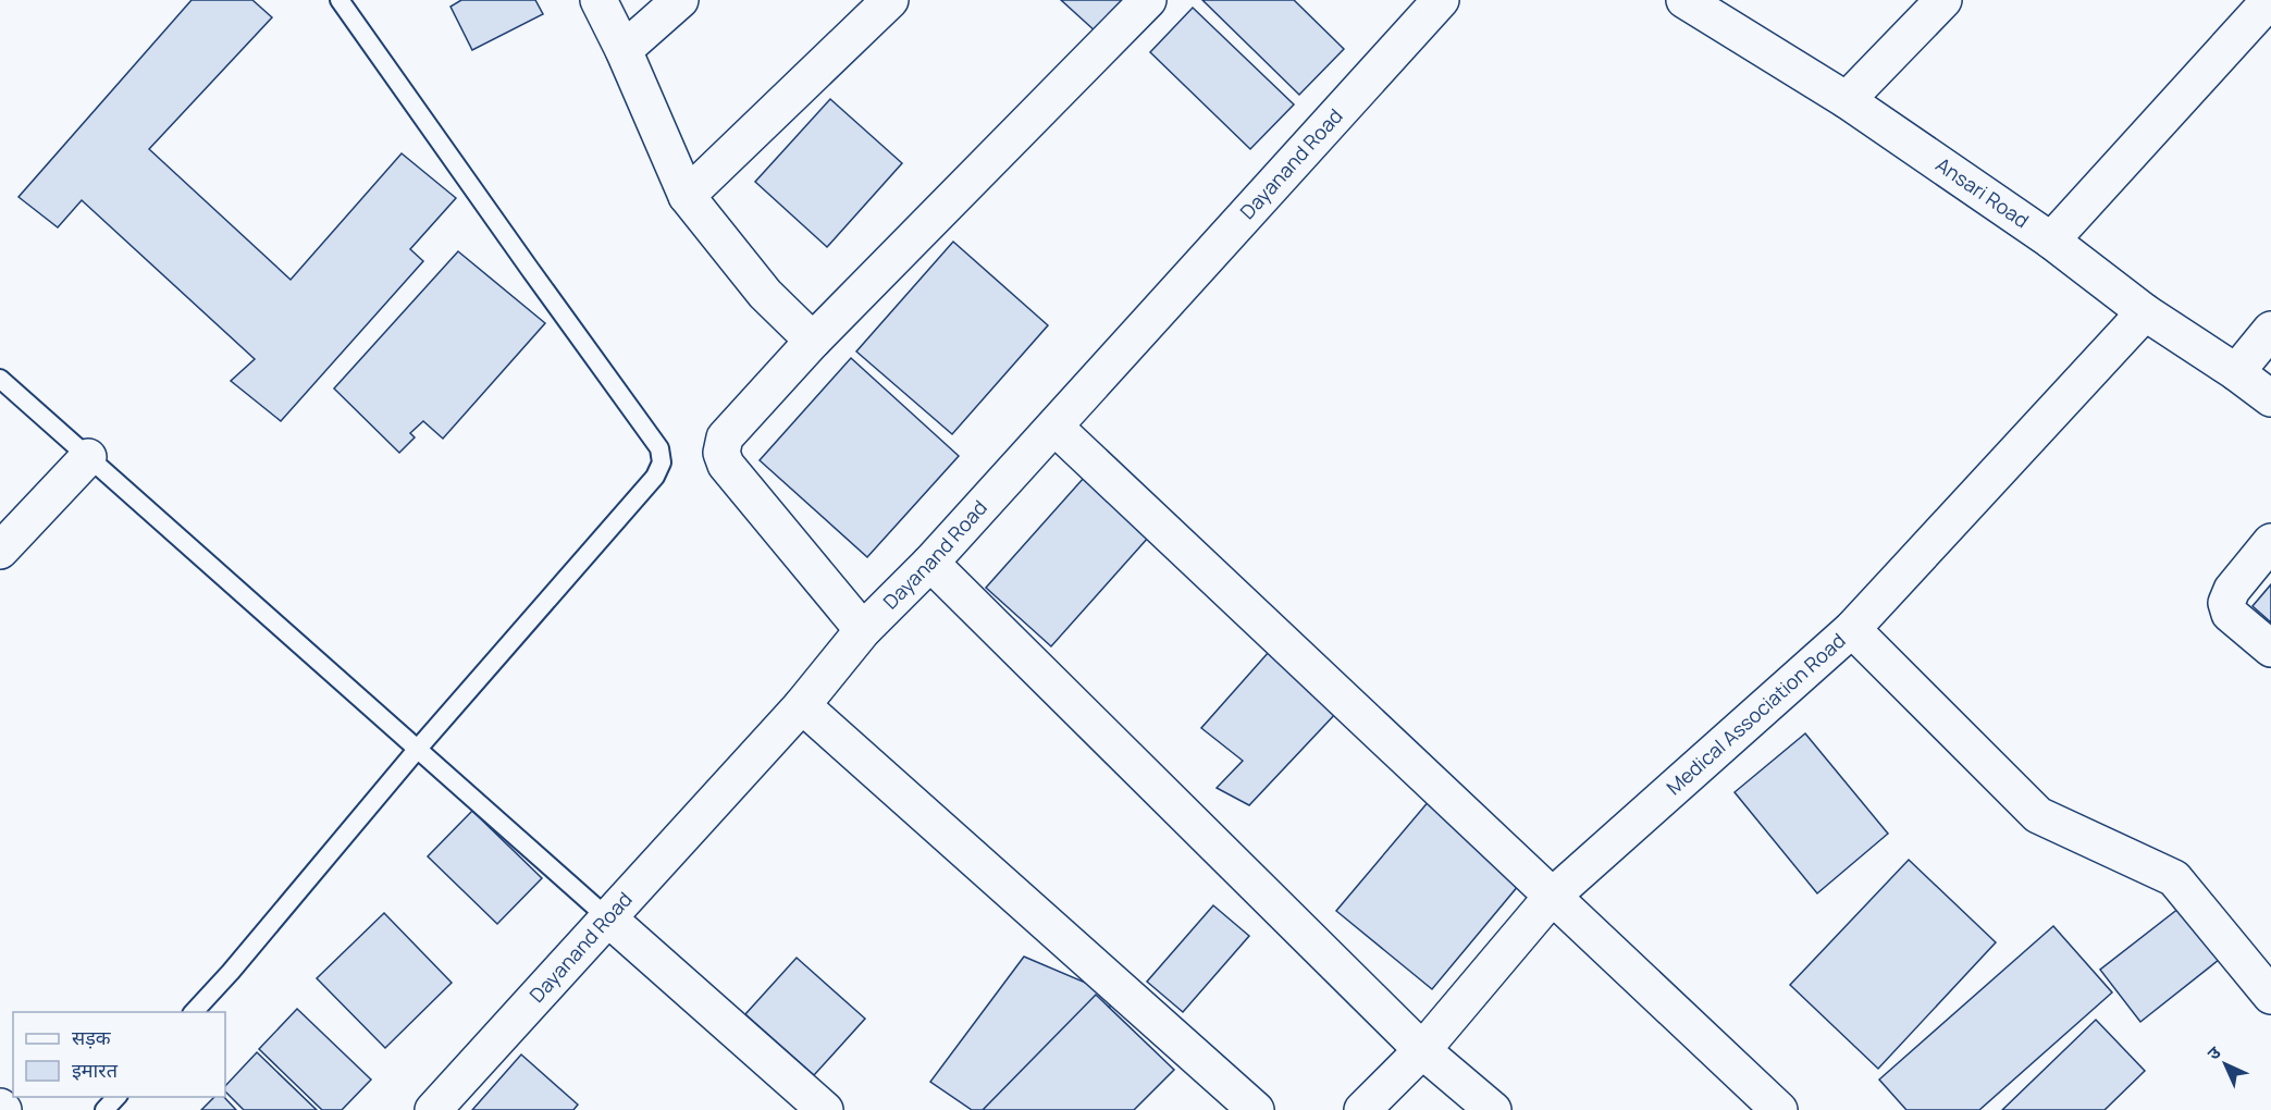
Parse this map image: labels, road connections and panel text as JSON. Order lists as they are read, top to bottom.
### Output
{
  "streets": {
    "street": ["Dayanand Road", "Ansari Road", "Medical Association Road"]
  },
  "crossings": [
    ["Ansari Road", "Medical Association Road"]
  ],
  "legend": ["सड़क", "इमारत"],
  "north": "top left"
}
